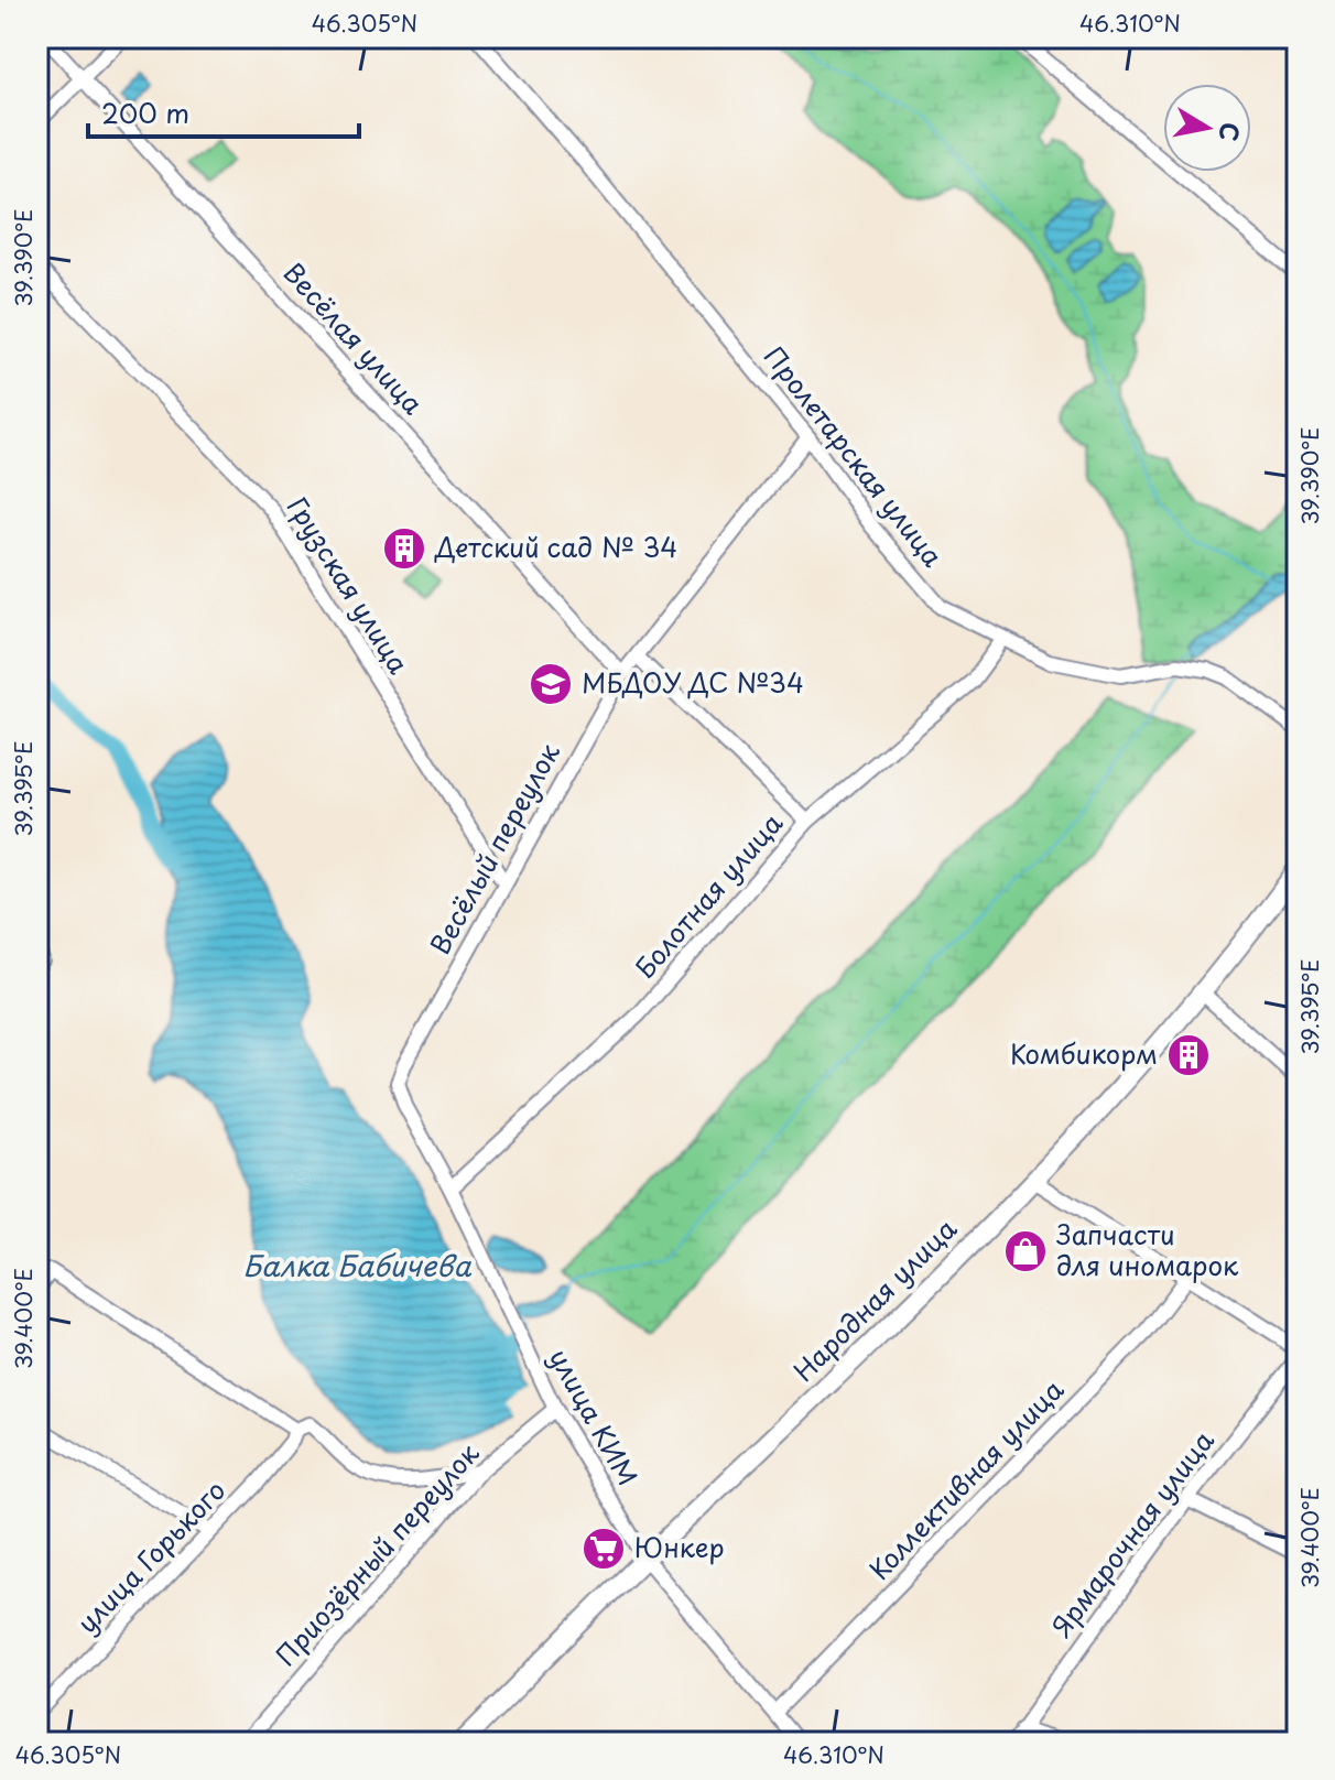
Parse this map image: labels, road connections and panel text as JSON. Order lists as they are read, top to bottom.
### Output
{
  "streets": {
    "main road": ["Народная улица"],
    "street": [
      "Весёлая улица",
      "Пролетарская улица",
      "Грузская улица",
      "Весёлый переулок",
      "Болотная улица",
      "улица КИМ",
      "Коллективная улица",
      "Ярмарочная улица",
      "Приозёрный переулок",
      "улица Горького"
    ]
  },
  "crossings": [
    ["Весёлая улица", "Весёлый переулок"],
    ["Пролетарская улица", "Весёлый переулок"],
    ["Пролетарская улица", "Болотная улица"],
    ["Грузская улица", "Весёлый переулок"],
    ["Весёлый переулок", "улица КИМ"],
    ["Болотная улица", "улица КИМ"],
    ["Народная улица", "улица КИМ"],
    ["улица КИМ", "Коллективная улица"],
    ["улица КИМ", "Приозёрный переулок"]
  ],
  "water": ["Балка Бабичева"],
  "places": {
    "building": ["Детский сад № 34", "Комбикорм"],
    "school or university": ["МБДОУ ДС №34"],
    "shop": ["Запчасти для иномарок"],
    "supermarket": ["Юнкер"]
  },
  "scale_bar": "200 m",
  "north": "right",
  "coordinates": [
    "46.305°N",
    "46.310°N",
    "39.390°E",
    "39.395°E",
    "39.400°E"
  ]
}
